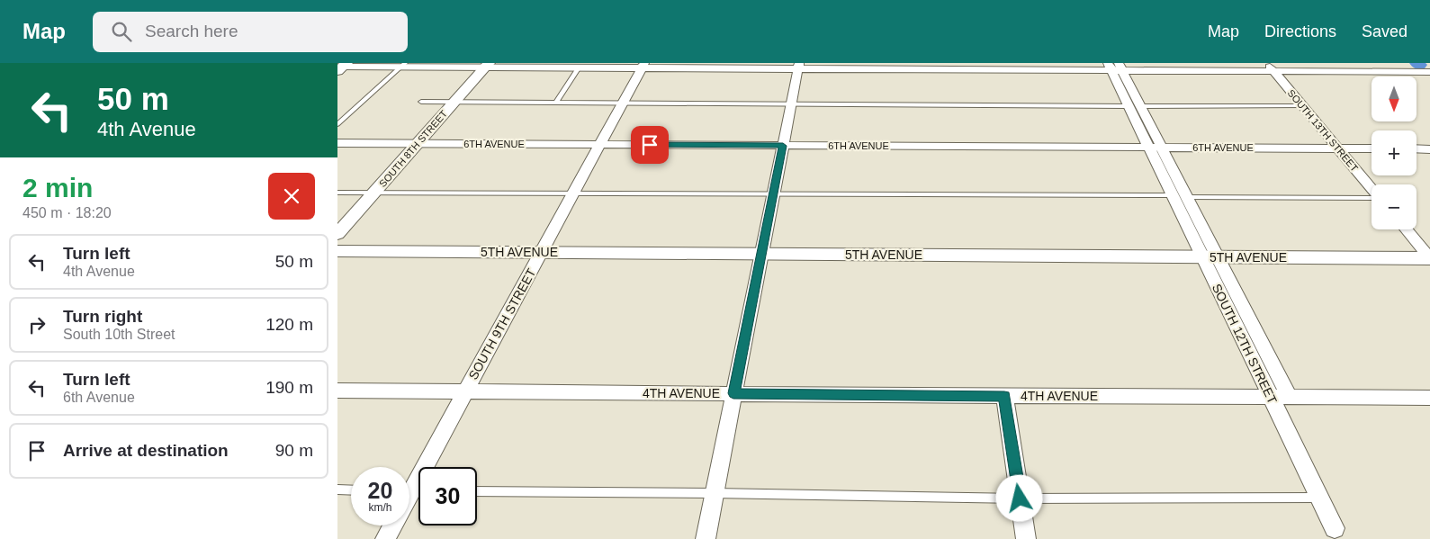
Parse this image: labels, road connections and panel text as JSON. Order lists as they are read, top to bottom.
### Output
{
  "streets": {
    "street": [
      "SOUTH 13TH STREET",
      "6TH AVENUE",
      "SOUTH 8TH STREET",
      "5TH AVENUE",
      "SOUTH 9TH STREET",
      "SOUTH 12TH STREET",
      "4TH AVENUE"
    ]
  },
  "crossings": [
    ["SOUTH 13TH STREET", "6TH AVENUE"],
    ["6TH AVENUE", "SOUTH 8TH STREET"],
    ["6TH AVENUE", "SOUTH 9TH STREET"],
    ["6TH AVENUE", "SOUTH 12TH STREET"],
    ["5TH AVENUE", "SOUTH 9TH STREET"],
    ["5TH AVENUE", "SOUTH 12TH STREET"],
    ["SOUTH 9TH STREET", "4TH AVENUE"],
    ["SOUTH 12TH STREET", "4TH AVENUE"]
  ],
  "north": "bottom",
  "page": {
    "header": "Map",
    "search": "Search here",
    "nav": ["Map", "Directions", "Saved"],
    "turn": ["50 m", "4th Avenue"],
    "map_buttons": ["+", "−"],
    "heading": ["2 min", "450 m · 18:20"],
    "list": [
      {
        "name": "Turn left",
        "note": "4th Avenue",
        "value": "50 m"
      },
      {
        "name": "Turn right",
        "note": "South 10th Street",
        "value": "120 m"
      },
      {
        "name": "Turn left",
        "note": "6th Avenue",
        "value": "190 m"
      },
      {
        "name": "Arrive at destination",
        "value": "90 m"
      }
    ],
    "speed": "20 km/h",
    "limit": "30"
  }
}
